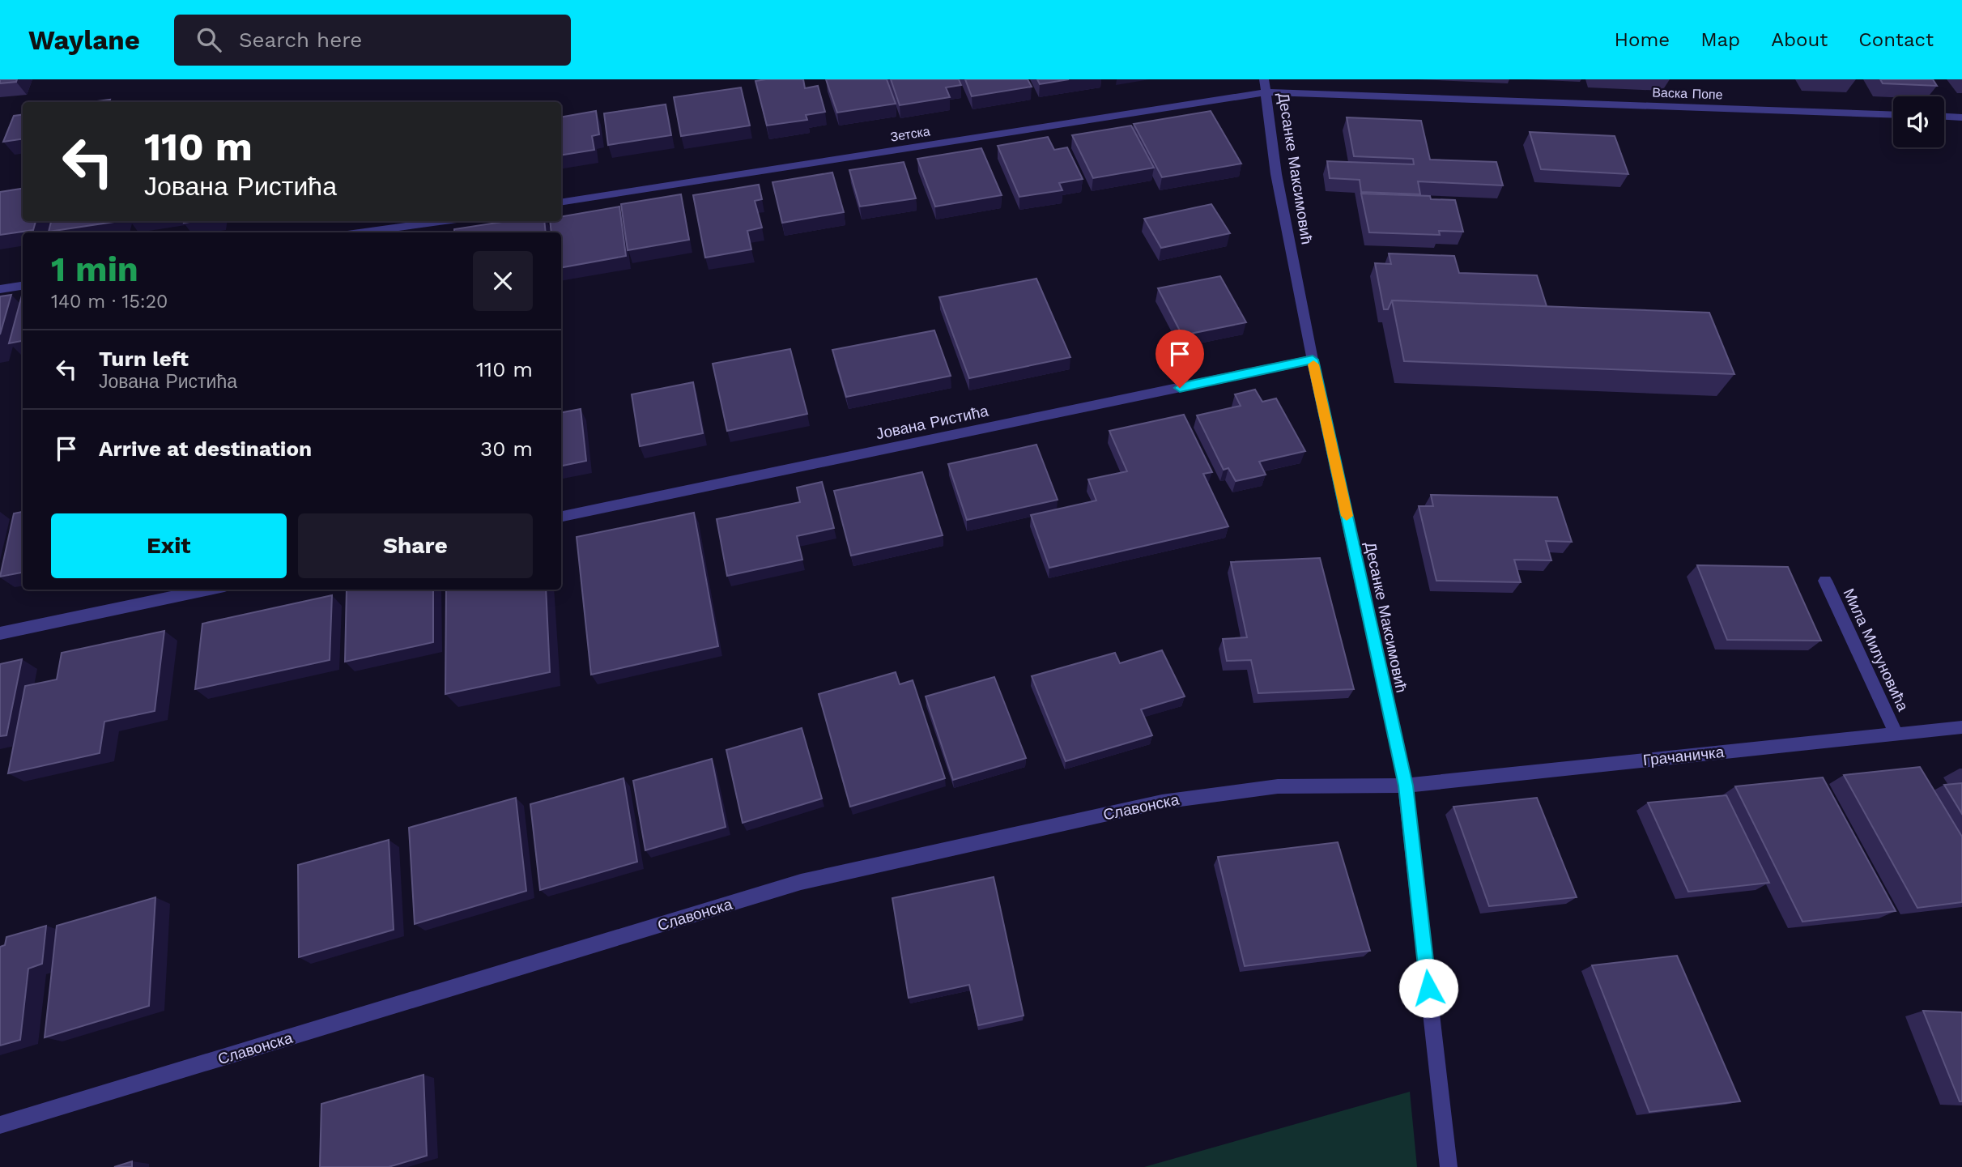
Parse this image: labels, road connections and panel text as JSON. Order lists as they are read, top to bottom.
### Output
{
  "streets": {
    "street": [
      "Васка Попе",
      "Зетска",
      "Десанке Максимовић",
      "Јована Ристића",
      "Мила Милуновића",
      "Грачаничка",
      "Славонска"
    ]
  },
  "crossings": [
    ["Васка Попе", "Зетска"],
    ["Васка Попе", "Десанке Максимовић"],
    ["Зетска", "Десанке Максимовић"],
    ["Десанке Максимовић", "Јована Ристића"],
    ["Десанке Максимовић", "Грачаничка"],
    ["Десанке Максимовић", "Славонска"],
    ["Мила Милуновића", "Грачаничка"],
    ["Грачаничка", "Славонска"]
  ],
  "page": {
    "header": "Waylane",
    "search": "Search here",
    "nav": [
      "Home",
      "Map",
      "About",
      "Contact"
    ],
    "turn": ["110 m", "Јована Ристића"],
    "heading": ["1 min", "140 m · 15:20"],
    "list": [
      {
        "name": "Turn left",
        "note": "Јована Ристића",
        "value": "110 m"
      },
      {
        "name": "Arrive at destination",
        "value": "30 m"
      }
    ],
    "buttons": ["Exit", "Share"]
  }
}
